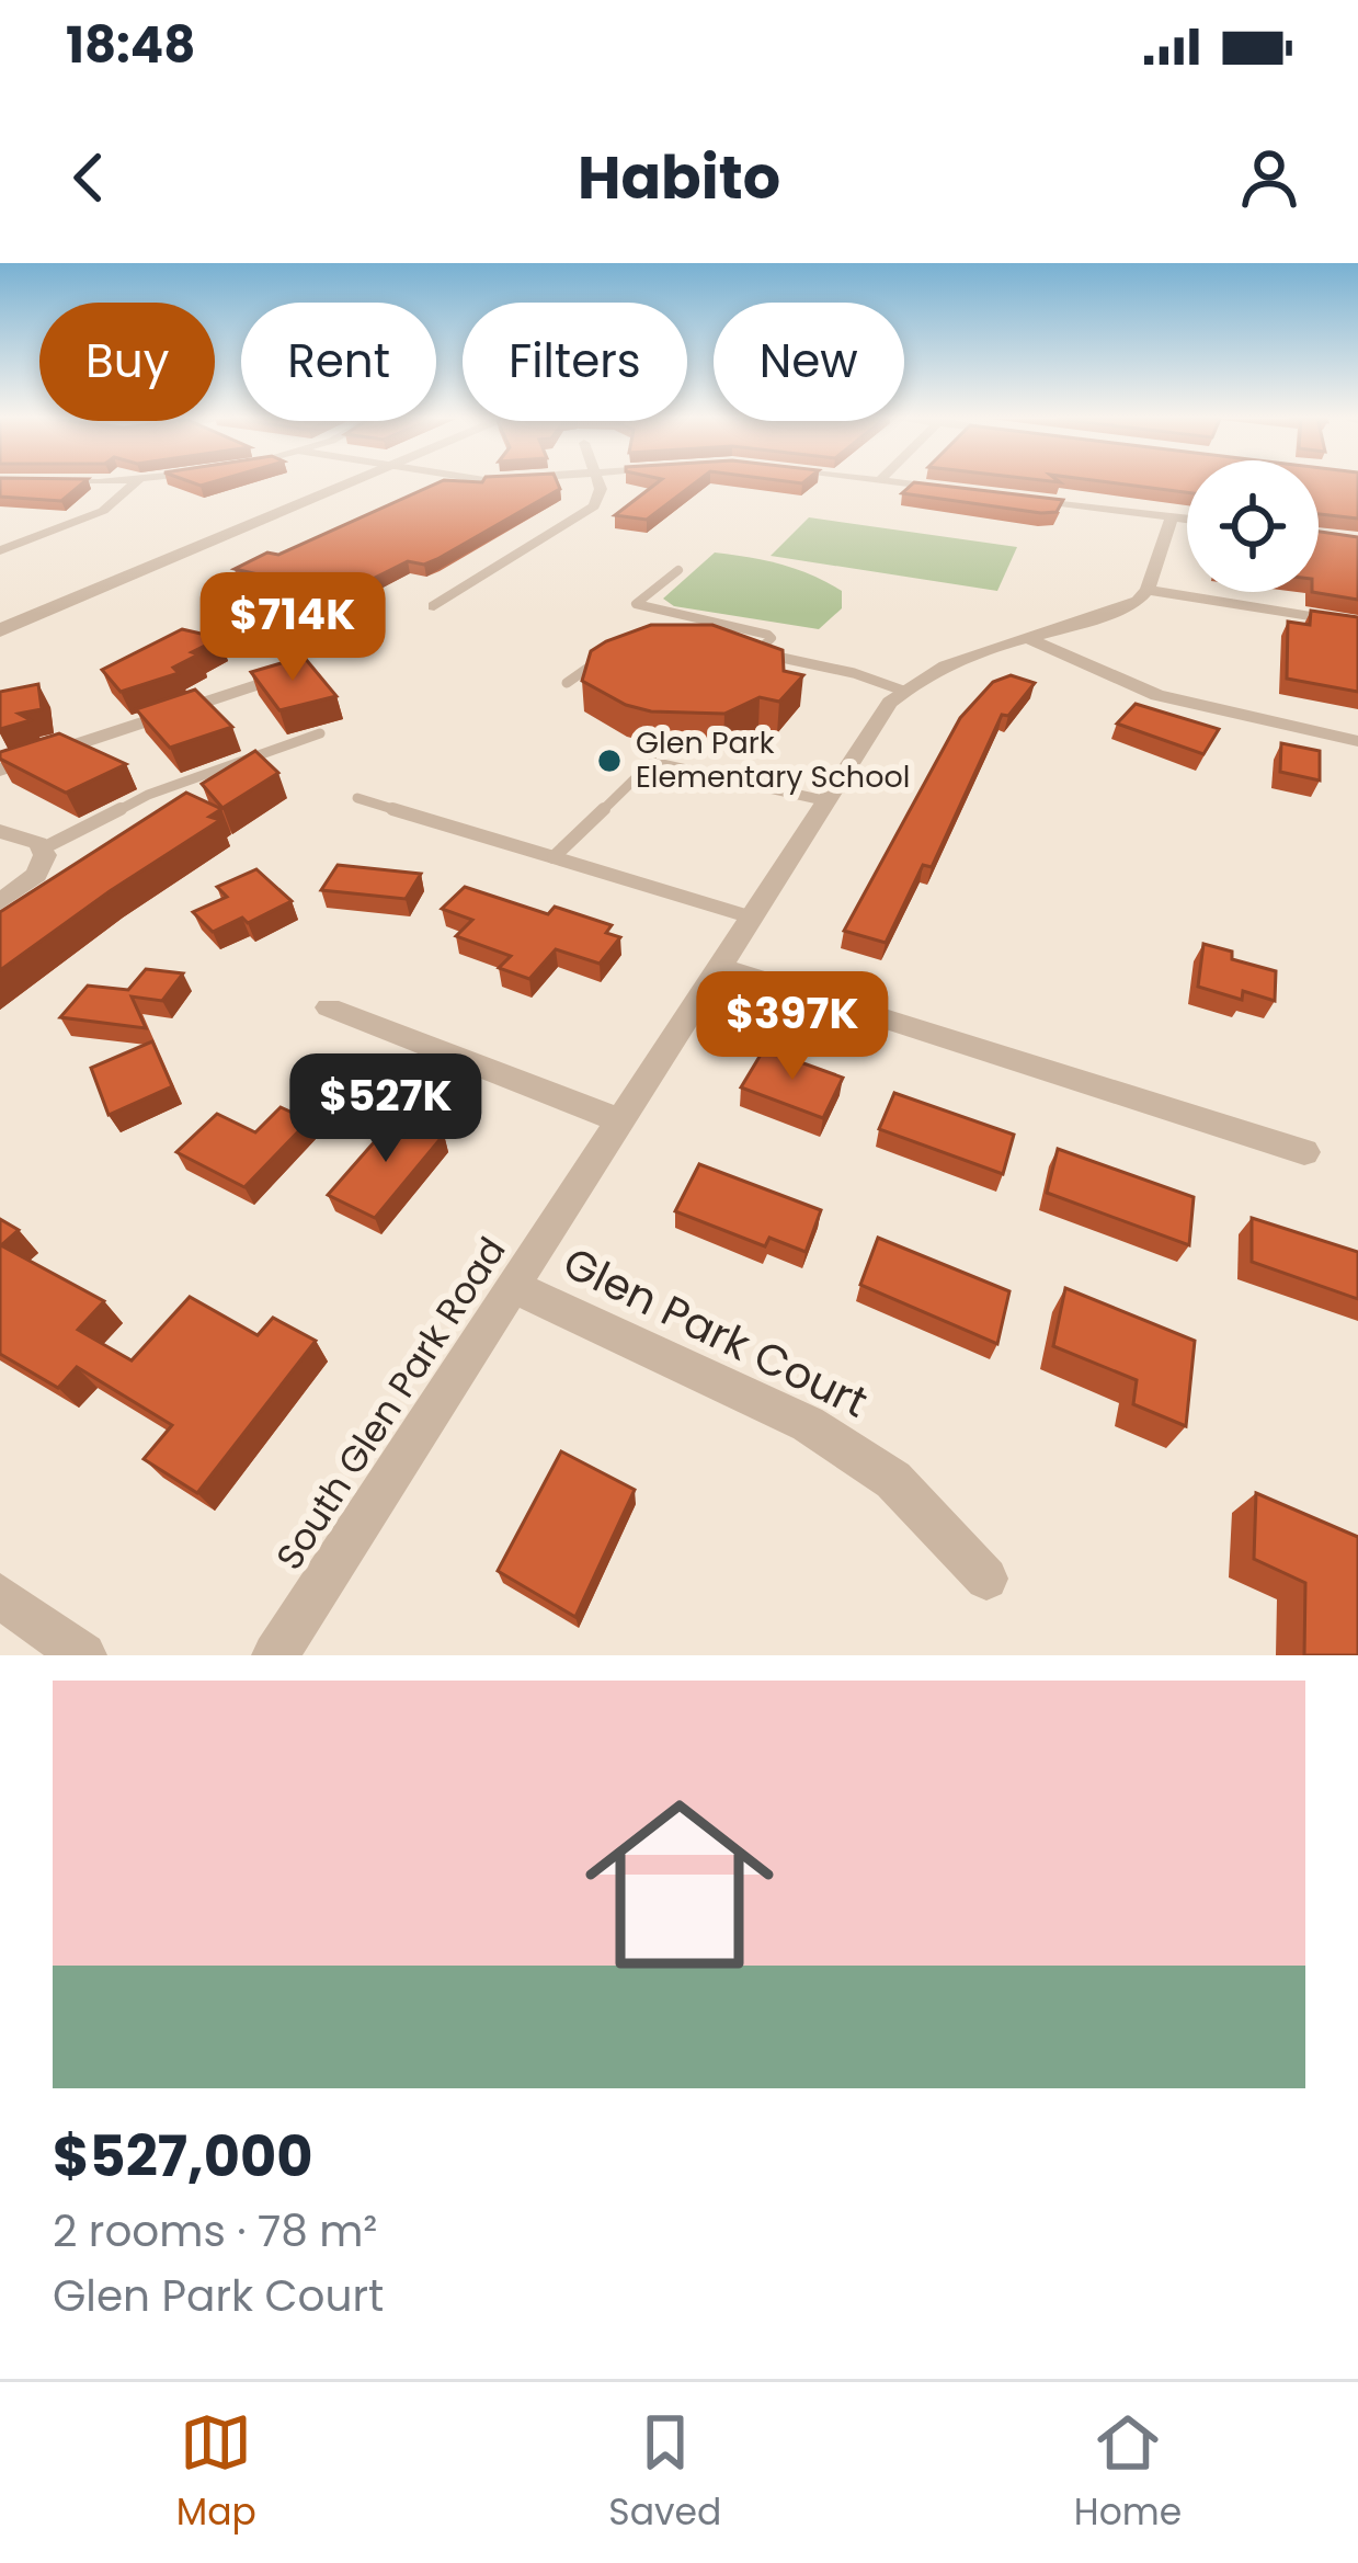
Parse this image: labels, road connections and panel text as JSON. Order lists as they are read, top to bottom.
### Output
{
  "streets": {
    "street": ["Glen Park Court", "South Glen Park Road"]
  },
  "crossings": [
    ["Glen Park Court", "South Glen Park Road"]
  ],
  "places": ["Glen Park Elementary School"],
  "page": {
    "status": "18:48",
    "header": "Habito",
    "chip": [
      "Buy",
      "Rent",
      "Filters",
      "New"
    ],
    "price": ["$714K", "$397K", "$527K"],
    "list": [
      {
        "name": "$527,000",
        "note": "2 rooms · 78 m² · Glen Park Court"
      }
    ],
    "tabs": ["Map", "Saved", "Home"]
  }
}
